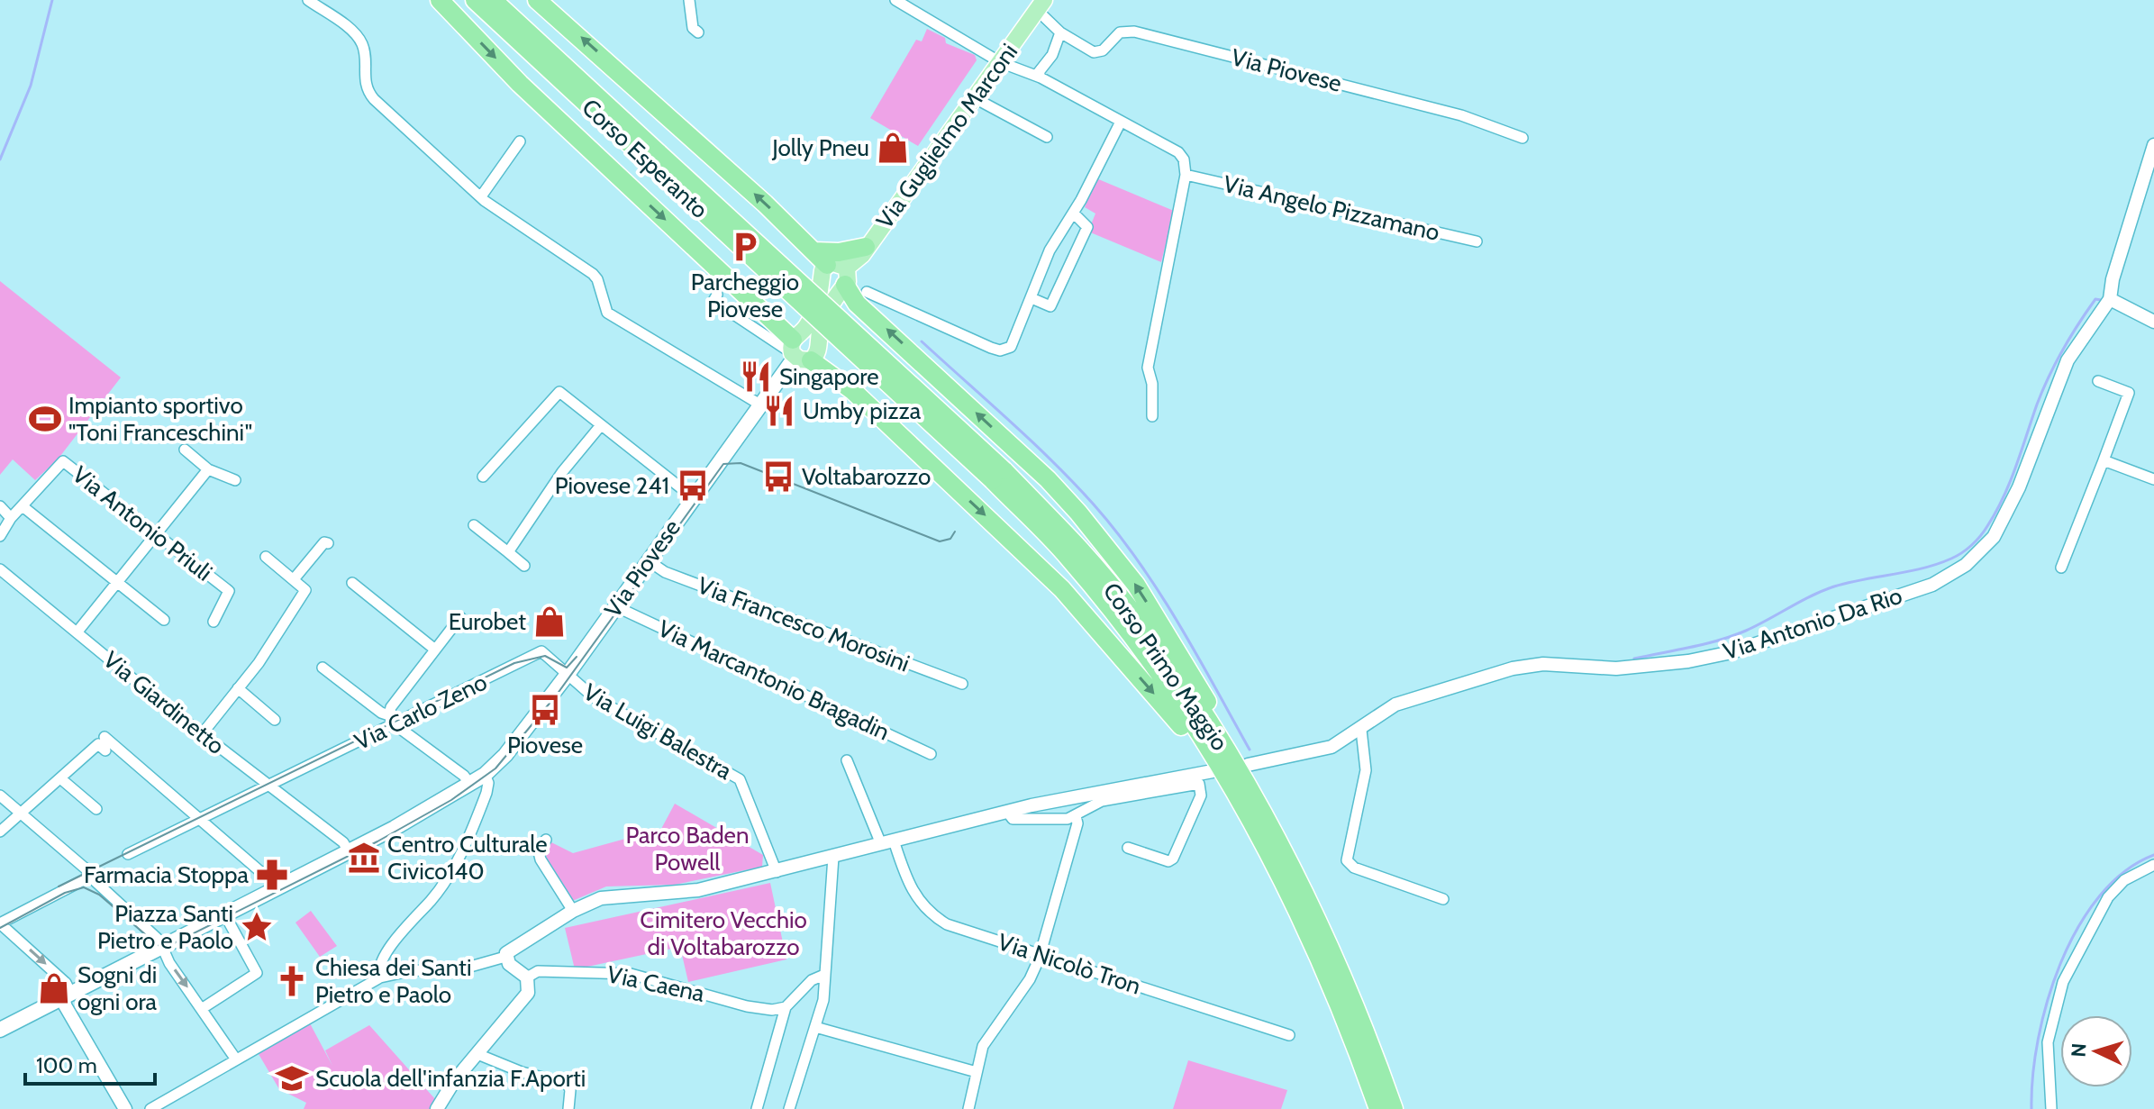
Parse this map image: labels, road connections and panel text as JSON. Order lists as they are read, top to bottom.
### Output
{
  "streets": {
    "highway": ["Corso Esperanto", "Corso Primo Maggio"],
    "main road": ["Via Piovese", "Via Guglielmo Marconi"],
    "street": [
      "Via Angelo Pizzamano",
      "Via Antonio Priuli",
      "Via Antonio Da Rio",
      "Via Francesco Morosini",
      "Via Marcantonio Bragadin",
      "Via Giardinetto",
      "Via Carlo Zeno",
      "Via Luigi Balestra",
      "Via Nicolò Tron",
      "Via Caena"
    ]
  },
  "crossings": [
    ["Via Piovese", "Via Guglielmo Marconi"],
    ["Via Piovese", "Via Francesco Morosini"],
    ["Via Piovese", "Via Marcantonio Bragadin"],
    ["Via Piovese", "Via Giardinetto"],
    ["Via Piovese", "Via Carlo Zeno"],
    ["Via Piovese", "Via Luigi Balestra"],
    ["Corso Esperanto", "Corso Primo Maggio"],
    ["Via Giardinetto", "Via Carlo Zeno"],
    ["Via Carlo Zeno", "Via Luigi Balestra"]
  ],
  "parks": ["Parco Baden Powell", "Cimitero Vecchio di Voltabarozzo"],
  "places": {
    "shop": ["Jolly Pneu", "Eurobet", "Sogni di ogni ora"],
    "parking": ["Parcheggio Piovese"],
    "restaurant": ["Singapore", "Umby pizza"],
    "sports": ["Impianto sportivo \"Toni Franceschini\""],
    "bus stop": ["Voltabarozzo", "Piovese 241", "Piovese"],
    "museum": ["Centro Culturale Civico140"],
    "pharmacy": ["Farmacia Stoppa"],
    "place": ["Piazza Santi Pietro e Paolo"],
    "church": ["Chiesa dei Santi Pietro e Paolo"],
    "school or university": ["Scuola dell'infanzia F.Aporti"]
  },
  "scale_bar": "100 m",
  "north": "left"
}
